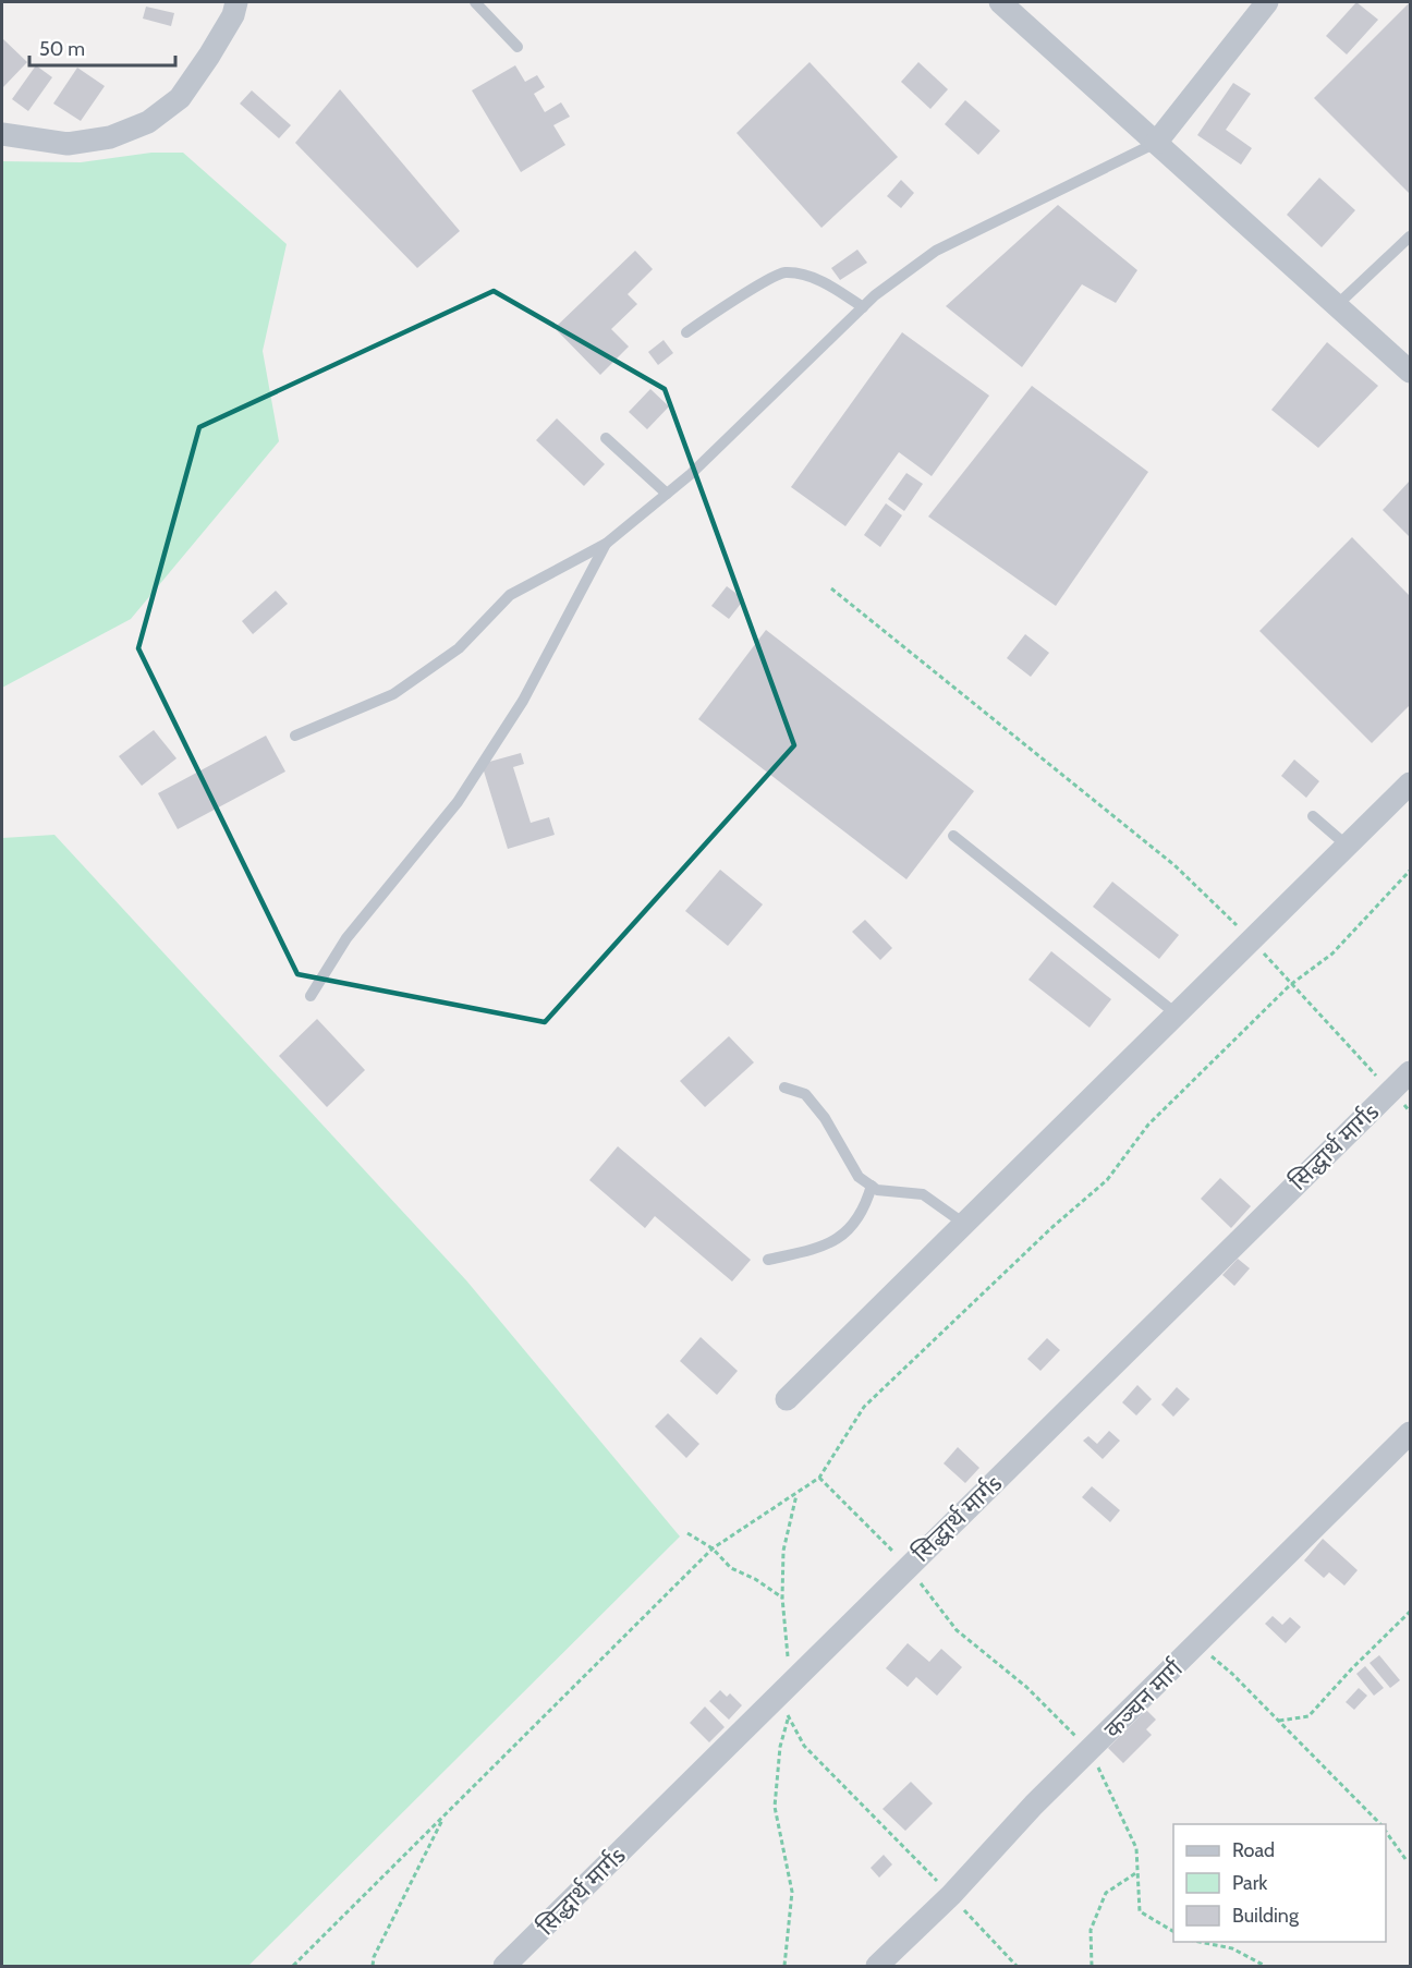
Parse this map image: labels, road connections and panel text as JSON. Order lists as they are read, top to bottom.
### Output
{
  "streets": {
    "street": ["सिद्धार्थ मार्गs", "कञ्चन मार्ग"]
  },
  "legend": ["Road", "Park", "Building"],
  "scale_bar": "50 m"
}
